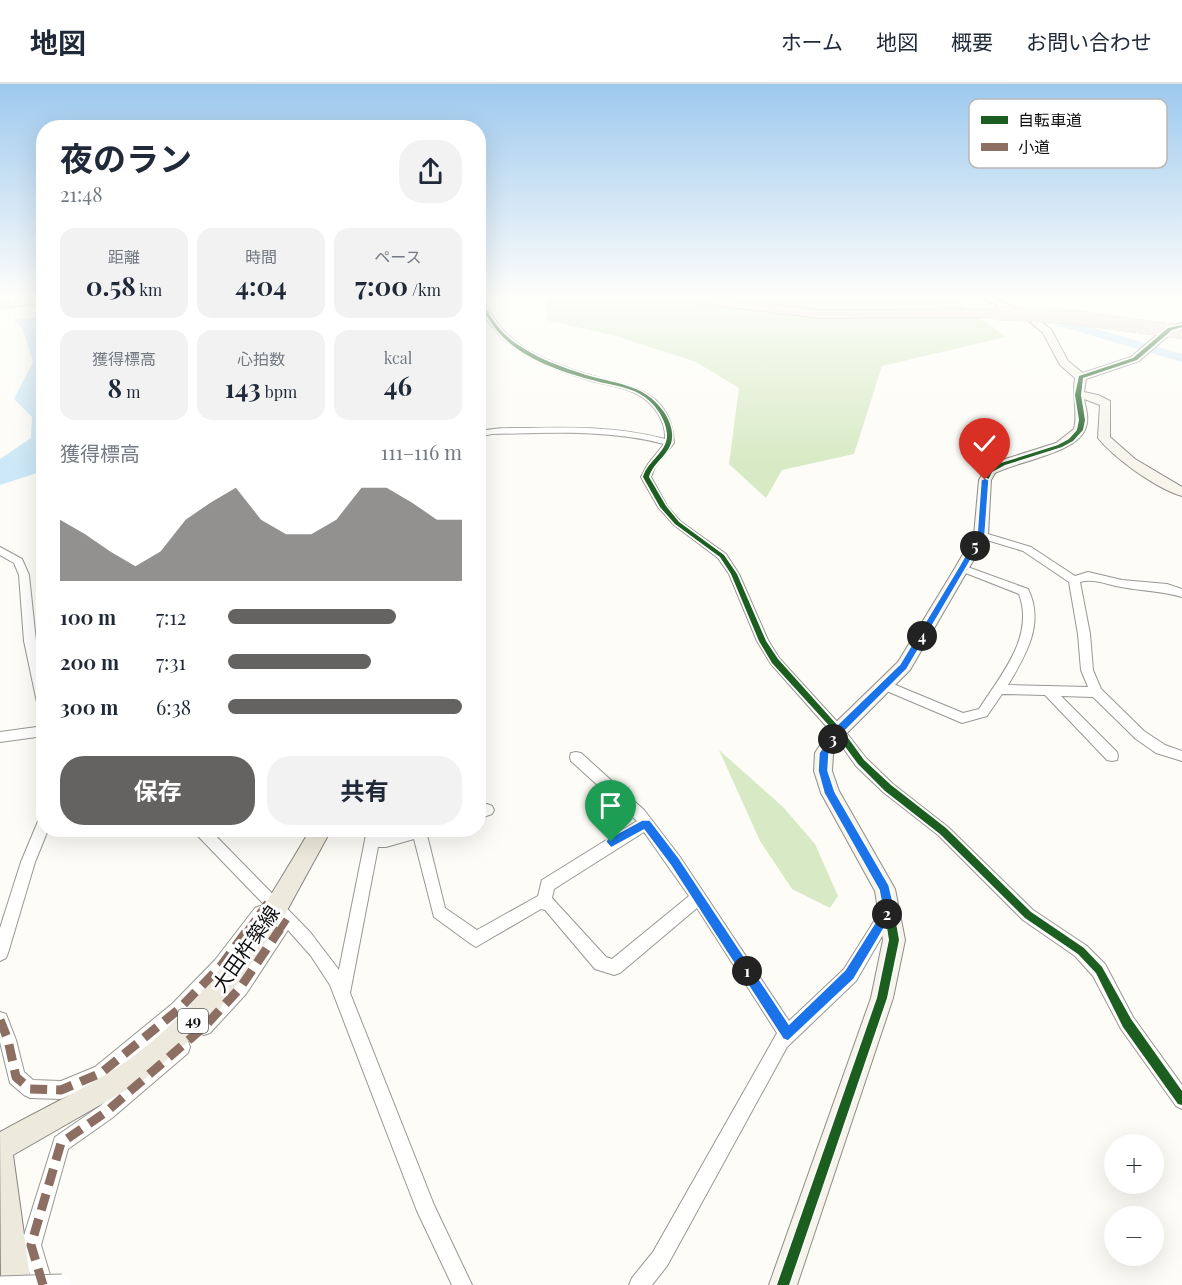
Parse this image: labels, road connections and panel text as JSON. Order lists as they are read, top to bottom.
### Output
{
  "streets": {
    "main road": ["大田杵築線", "49"]
  },
  "legend": ["自転車道", "小道"],
  "page": {
    "header": "地図",
    "nav": [
      "ホーム",
      "地図",
      "概要",
      "お問い合わせ"
    ],
    "heading": ["夜のラン", "21:48"],
    "stats": [
      ["距離", "0.58 km"],
      ["時間", "4:04"],
      ["ペース", "7:00 /km"],
      ["獲得標高", "8 m"],
      ["心拍数", "143 bpm"],
      ["kcal", "46"]
    ],
    "chart": ["獲得標高", "111–116 m"],
    "pins": [
      "5",
      "4",
      "3",
      "2",
      "1"
    ],
    "list": [
      {
        "name": "100 m",
        "note": "7:12"
      },
      {
        "name": "200 m",
        "note": "7:31"
      },
      {
        "name": "300 m",
        "note": "6:38"
      }
    ],
    "buttons": ["保存", "共有"],
    "map_buttons": ["+", "−"]
  }
}
